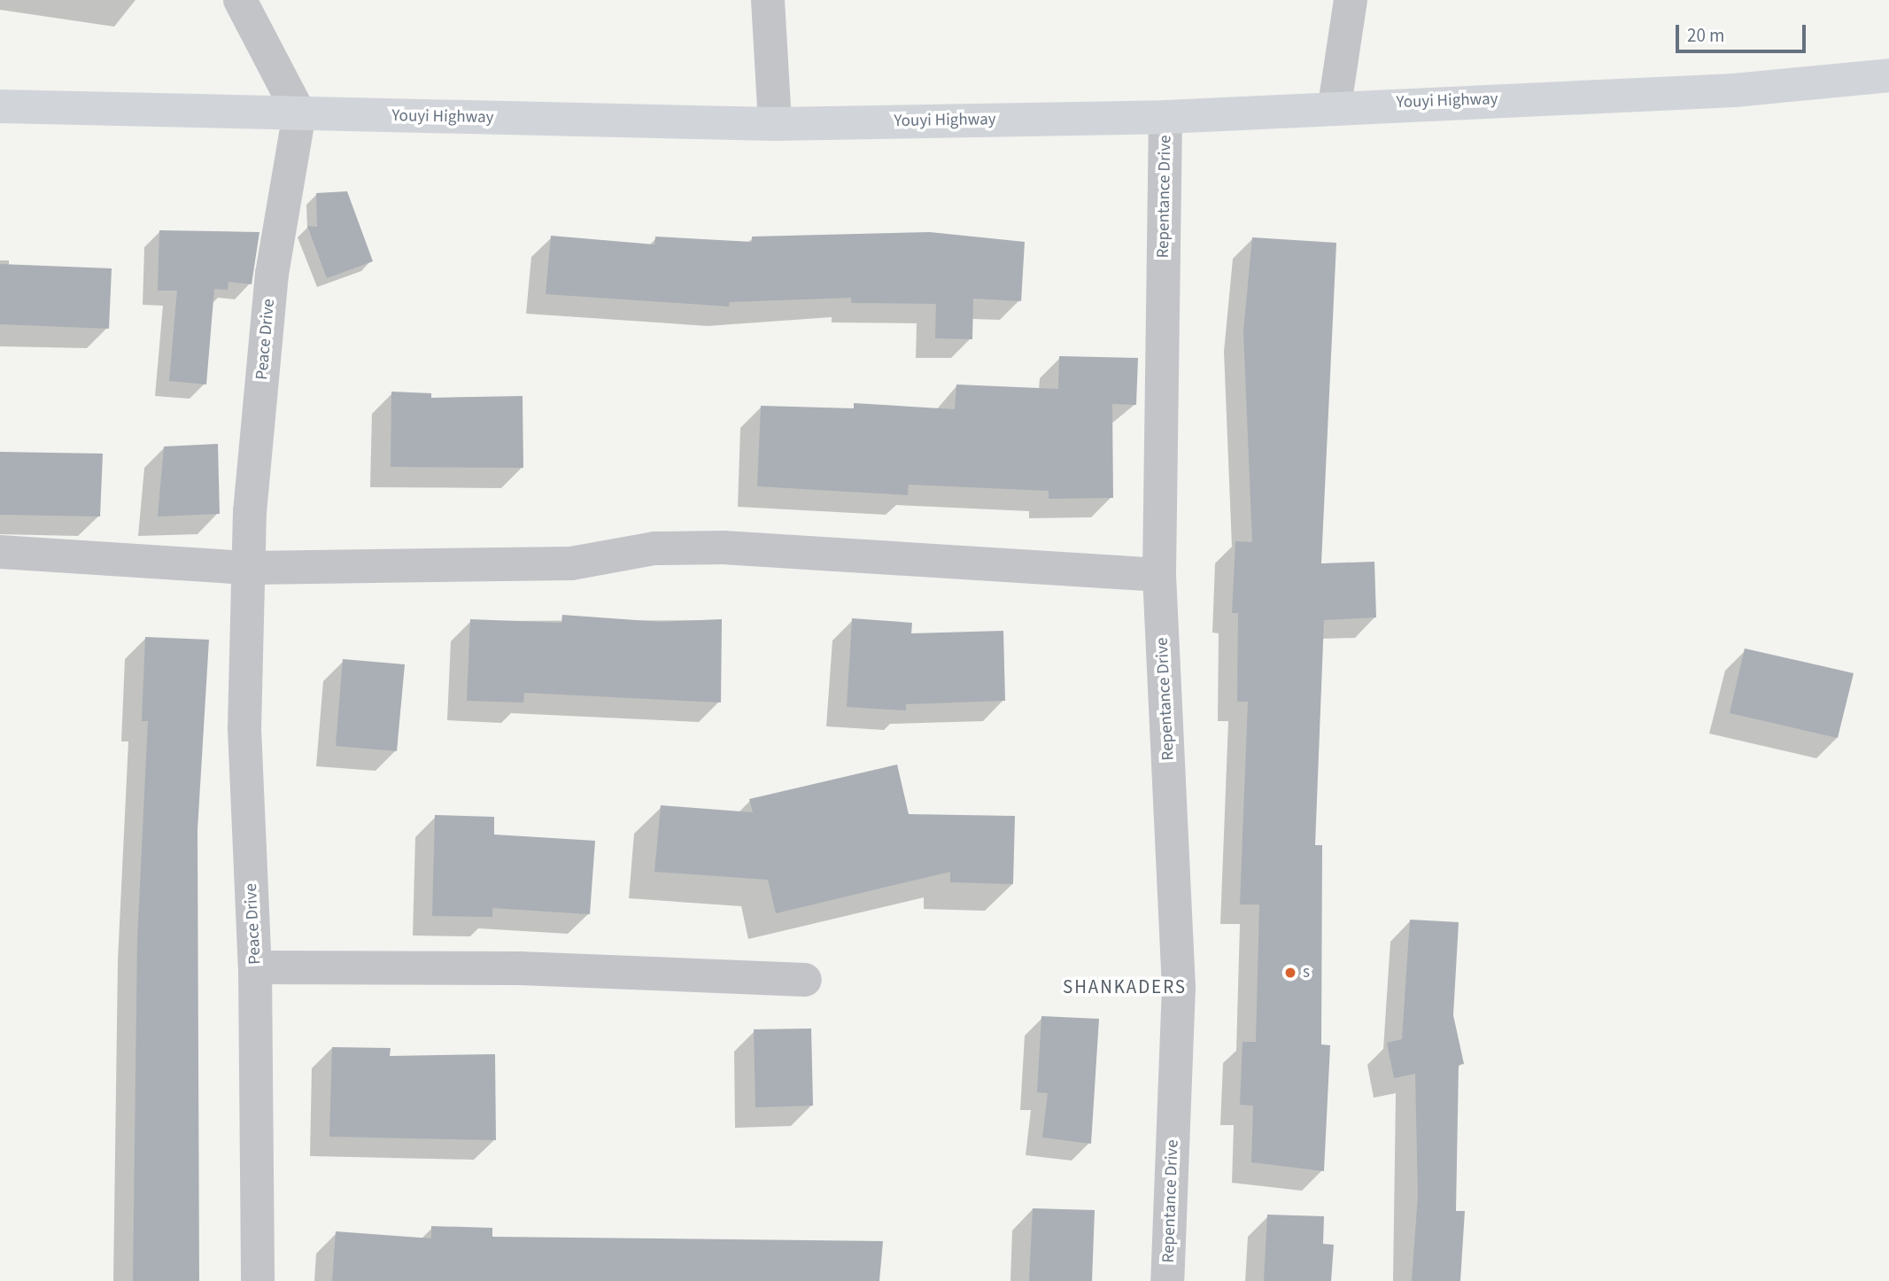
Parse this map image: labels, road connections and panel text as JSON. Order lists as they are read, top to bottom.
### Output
{
  "streets": {
    "main road": ["Youyi Highway"],
    "street": ["Repentance Drive", "Peace Drive"]
  },
  "crossings": [
    ["Youyi Highway", "Repentance Drive"],
    ["Youyi Highway", "Peace Drive"]
  ],
  "districts": ["SHANKADERS"],
  "places": ["s"],
  "scale_bar": "20 m"
}
